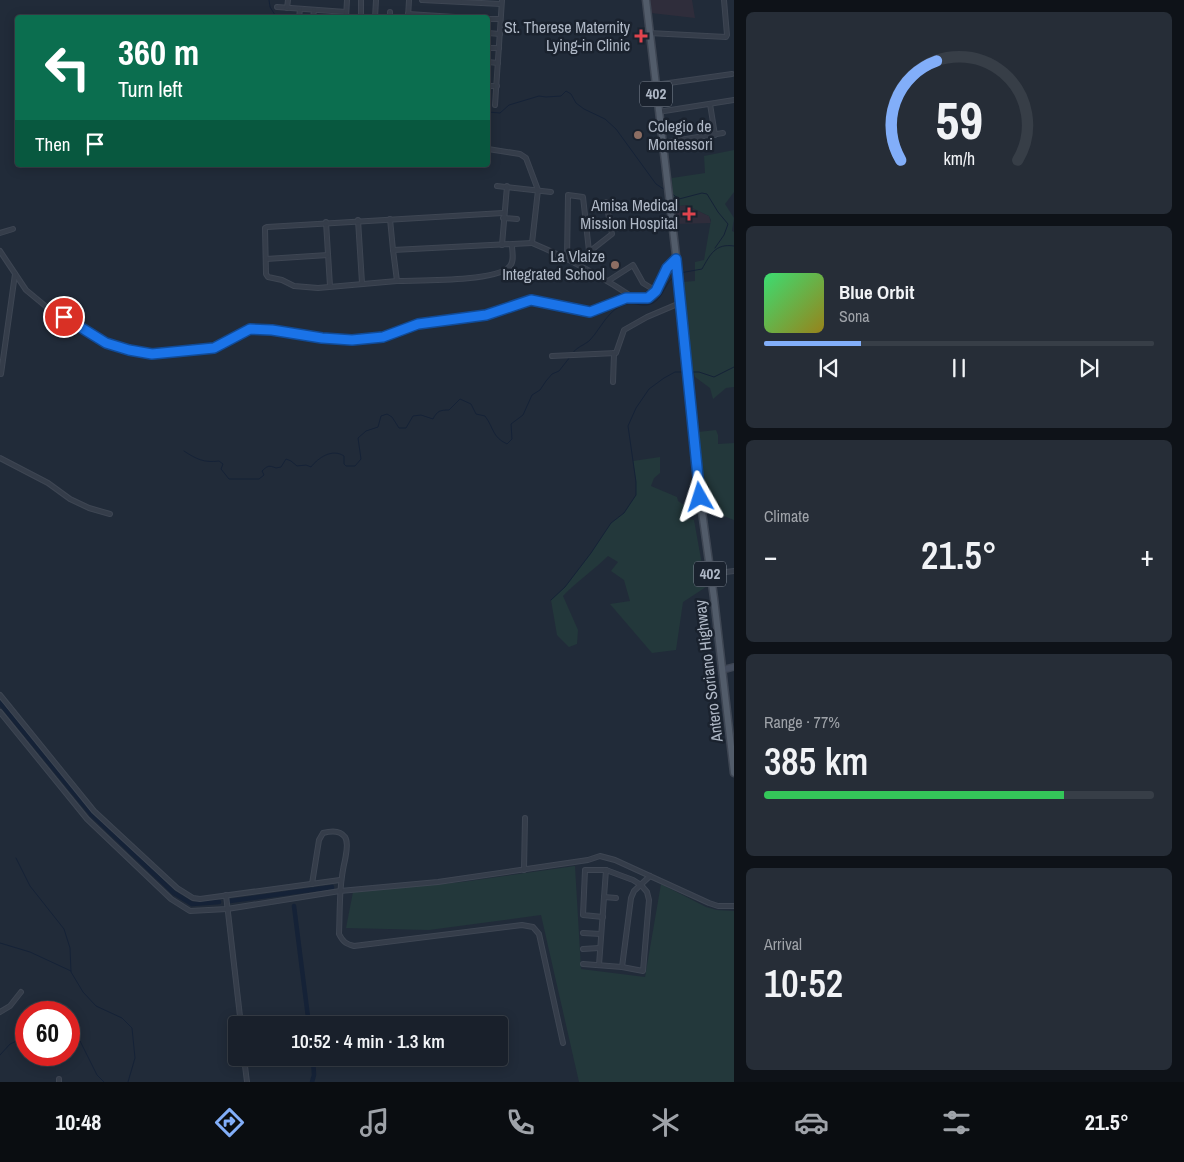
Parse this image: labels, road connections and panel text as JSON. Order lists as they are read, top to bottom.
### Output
{
  "streets": {
    "main road": ["402", "Antero Soriano Highway"]
  },
  "places": {
    "health": ["St. Therese Maternity Lying-in Clinic", "Amisa Medical Mission Hospital"],
    "other": ["Colegio de Montessori", "La Vlaize Integrated School"]
  },
  "page": {
    "turn": ["360 m", "Turn left"],
    "then": "Then",
    "song": ["Blue Orbit", "Sona"],
    "tile": [
      "Climate",
      ["Range · 77%", "385 km"],
      ["Arrival", "10:52"]
    ],
    "heat": ["−", "21.5°", "+"],
    "limit": "60",
    "trip": "10:52 · 4 min · 1.3 km",
    "tabs": ["10:48", "21.5°"],
    "gauge": ["59", "km/h"]
  }
}
